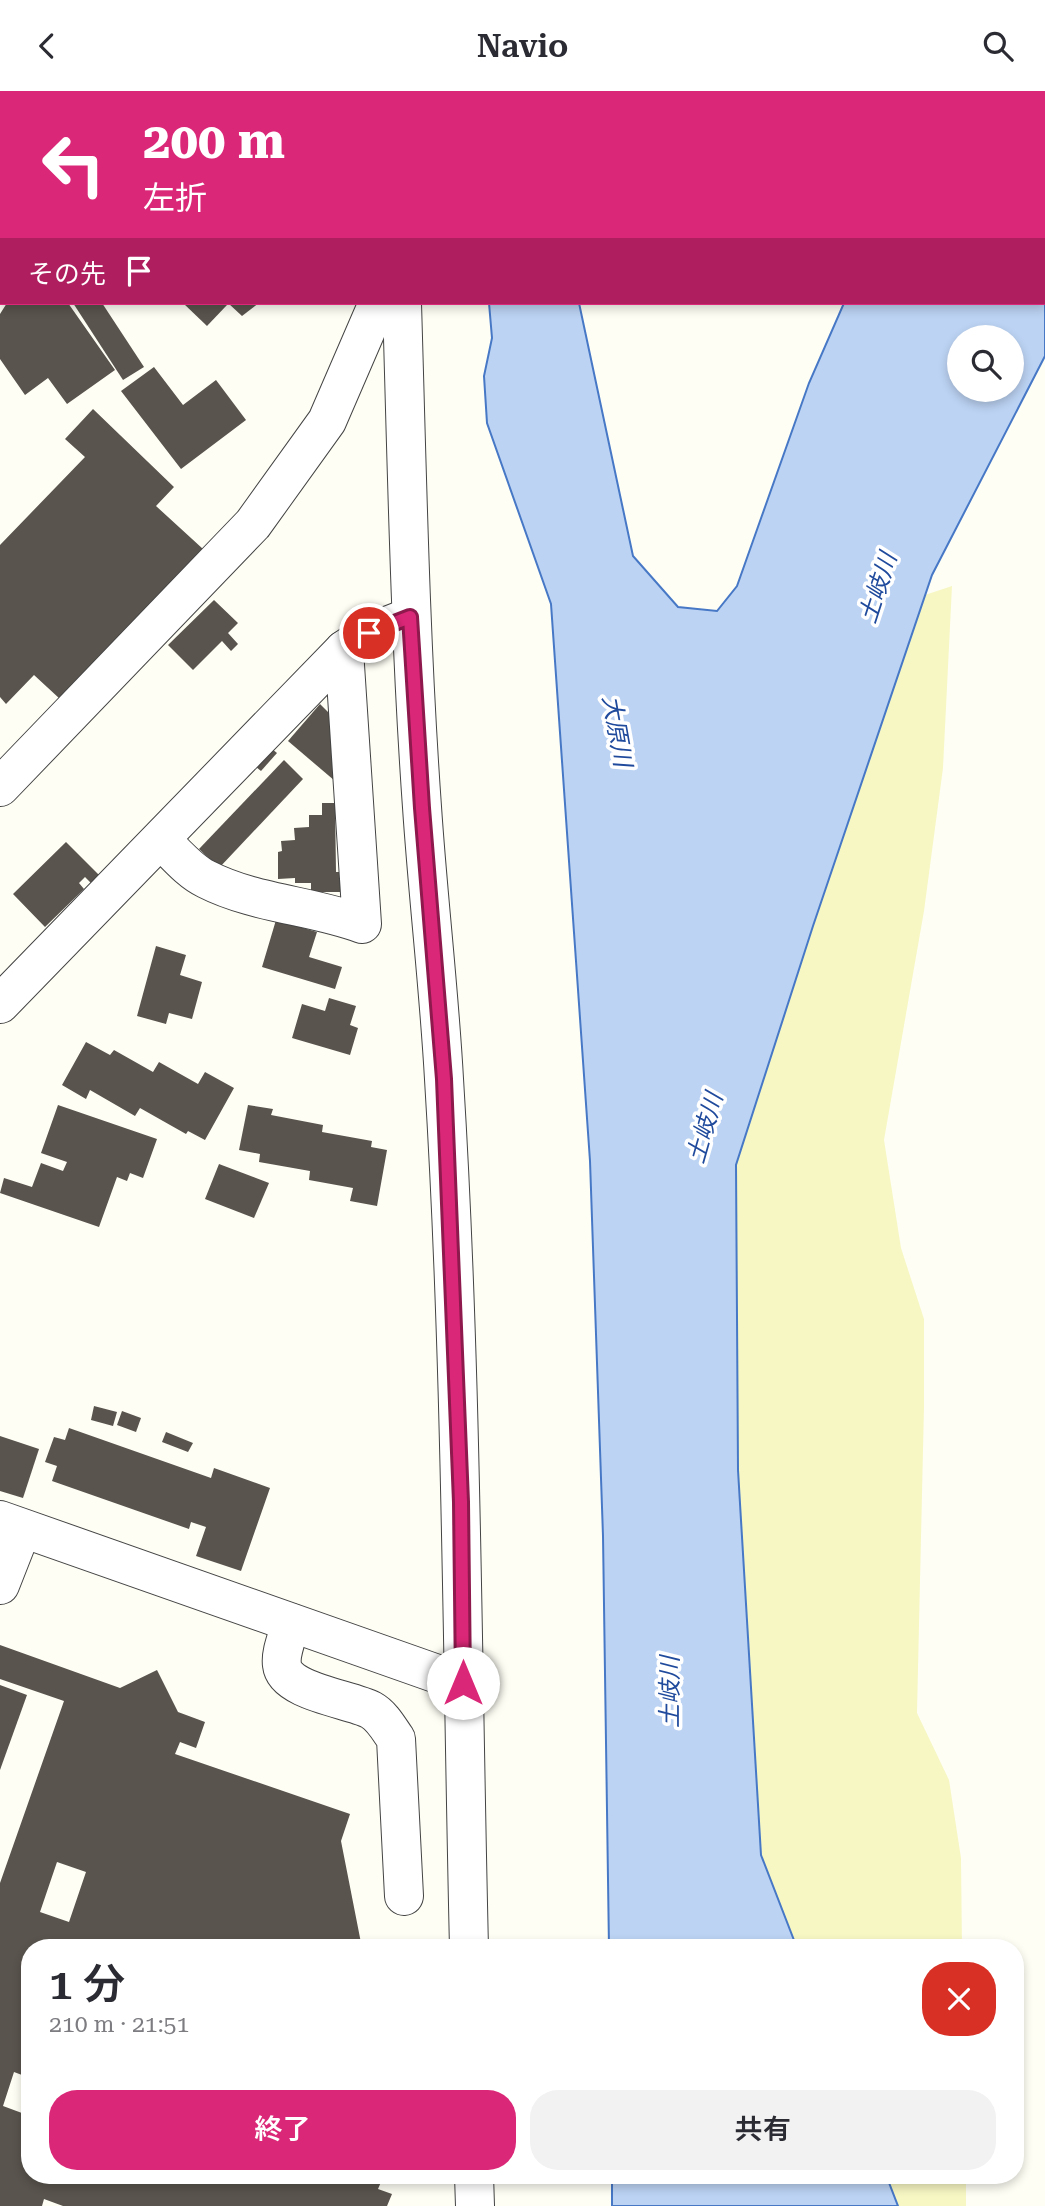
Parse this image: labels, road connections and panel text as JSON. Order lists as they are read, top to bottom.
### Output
{
  "water": ["土岐川", "大原川"],
  "page": {
    "header": "Navio",
    "turn": ["200 m", "左折"],
    "then": "その先",
    "heading": ["1 分", "210 m · 21:51"],
    "buttons": ["終了", "共有"]
  }
}
